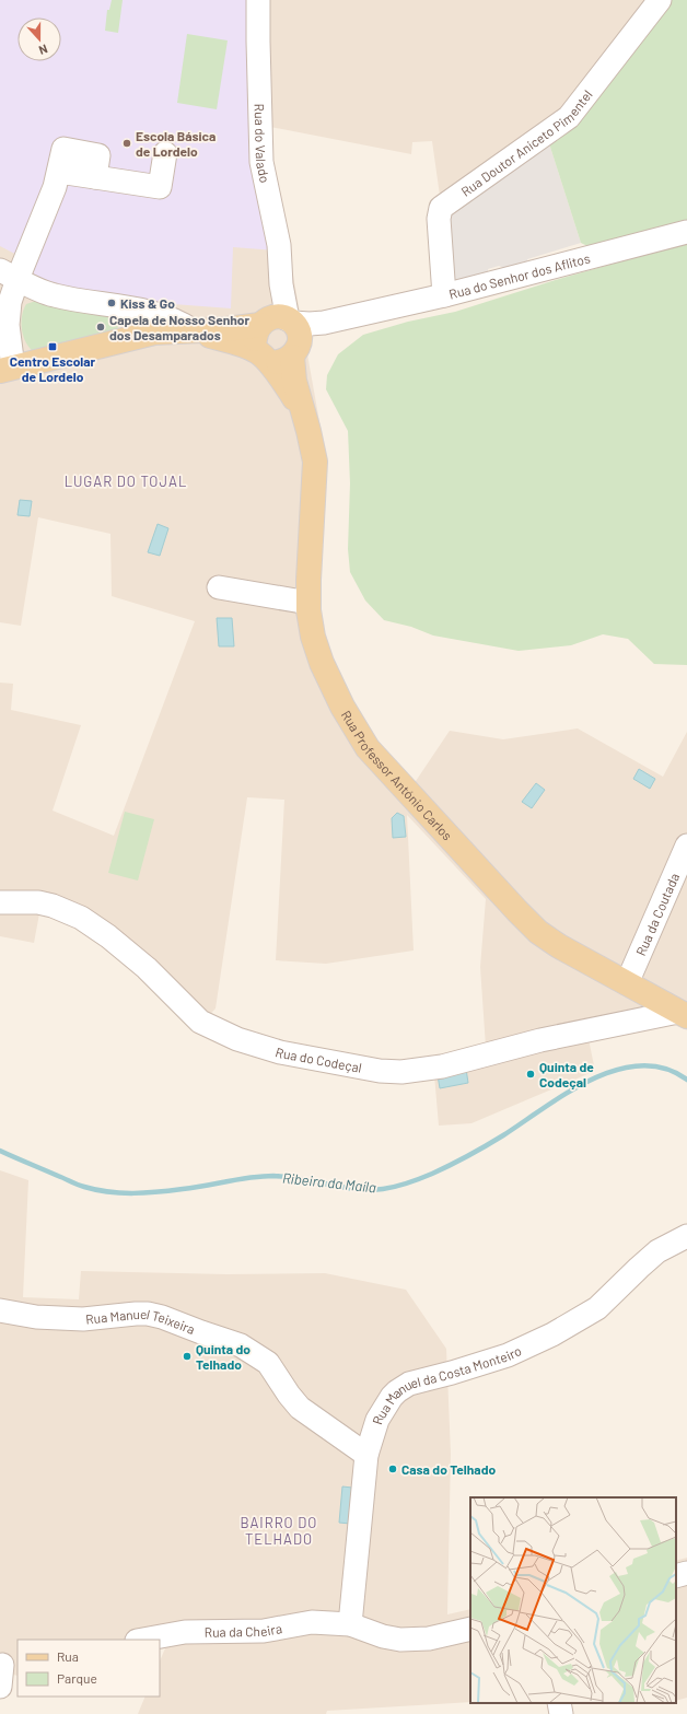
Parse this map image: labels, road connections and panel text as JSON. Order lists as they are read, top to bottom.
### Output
{
  "streets": {
    "main road": ["Rua Professor António Carlos"],
    "street": [
      "Rua Doutor Aniceto Pimentel",
      "Rua do Valado",
      "Rua do Senhor dos Aflitos",
      "Rua da Coutada",
      "Rua do Codeçal",
      "Rua Manuel Teixeira",
      "Rua Manuel da Costa Monteiro",
      "Rua da Cheira"
    ]
  },
  "crossings": [
    ["Rua Doutor Aniceto Pimentel", "Rua do Senhor dos Aflitos"],
    ["Rua do Valado", "Rua do Senhor dos Aflitos"],
    ["Rua Professor António Carlos", "Rua da Coutada"],
    ["Rua Professor António Carlos", "Rua do Codeçal"],
    ["Rua Manuel Teixeira", "Rua Manuel da Costa Monteiro"],
    ["Rua Manuel da Costa Monteiro", "Rua da Cheira"]
  ],
  "districts": ["LUGAR DO TOJAL", "BAIRRO DO TELHADO"],
  "water": ["Ribeira da Maíla"],
  "places": {
    "other": [
      "Escola Básica de Lordelo",
      "Kiss & Go",
      "Capela de Nosso Senhor dos Desamparados",
      "Quinta de Codeçal",
      "Quinta do Telhado",
      "Casa do Telhado"
    ],
    "transit": ["Centro Escolar de Lordelo"]
  },
  "legend": ["Rua", "Parque"],
  "north": "bottom"
}
